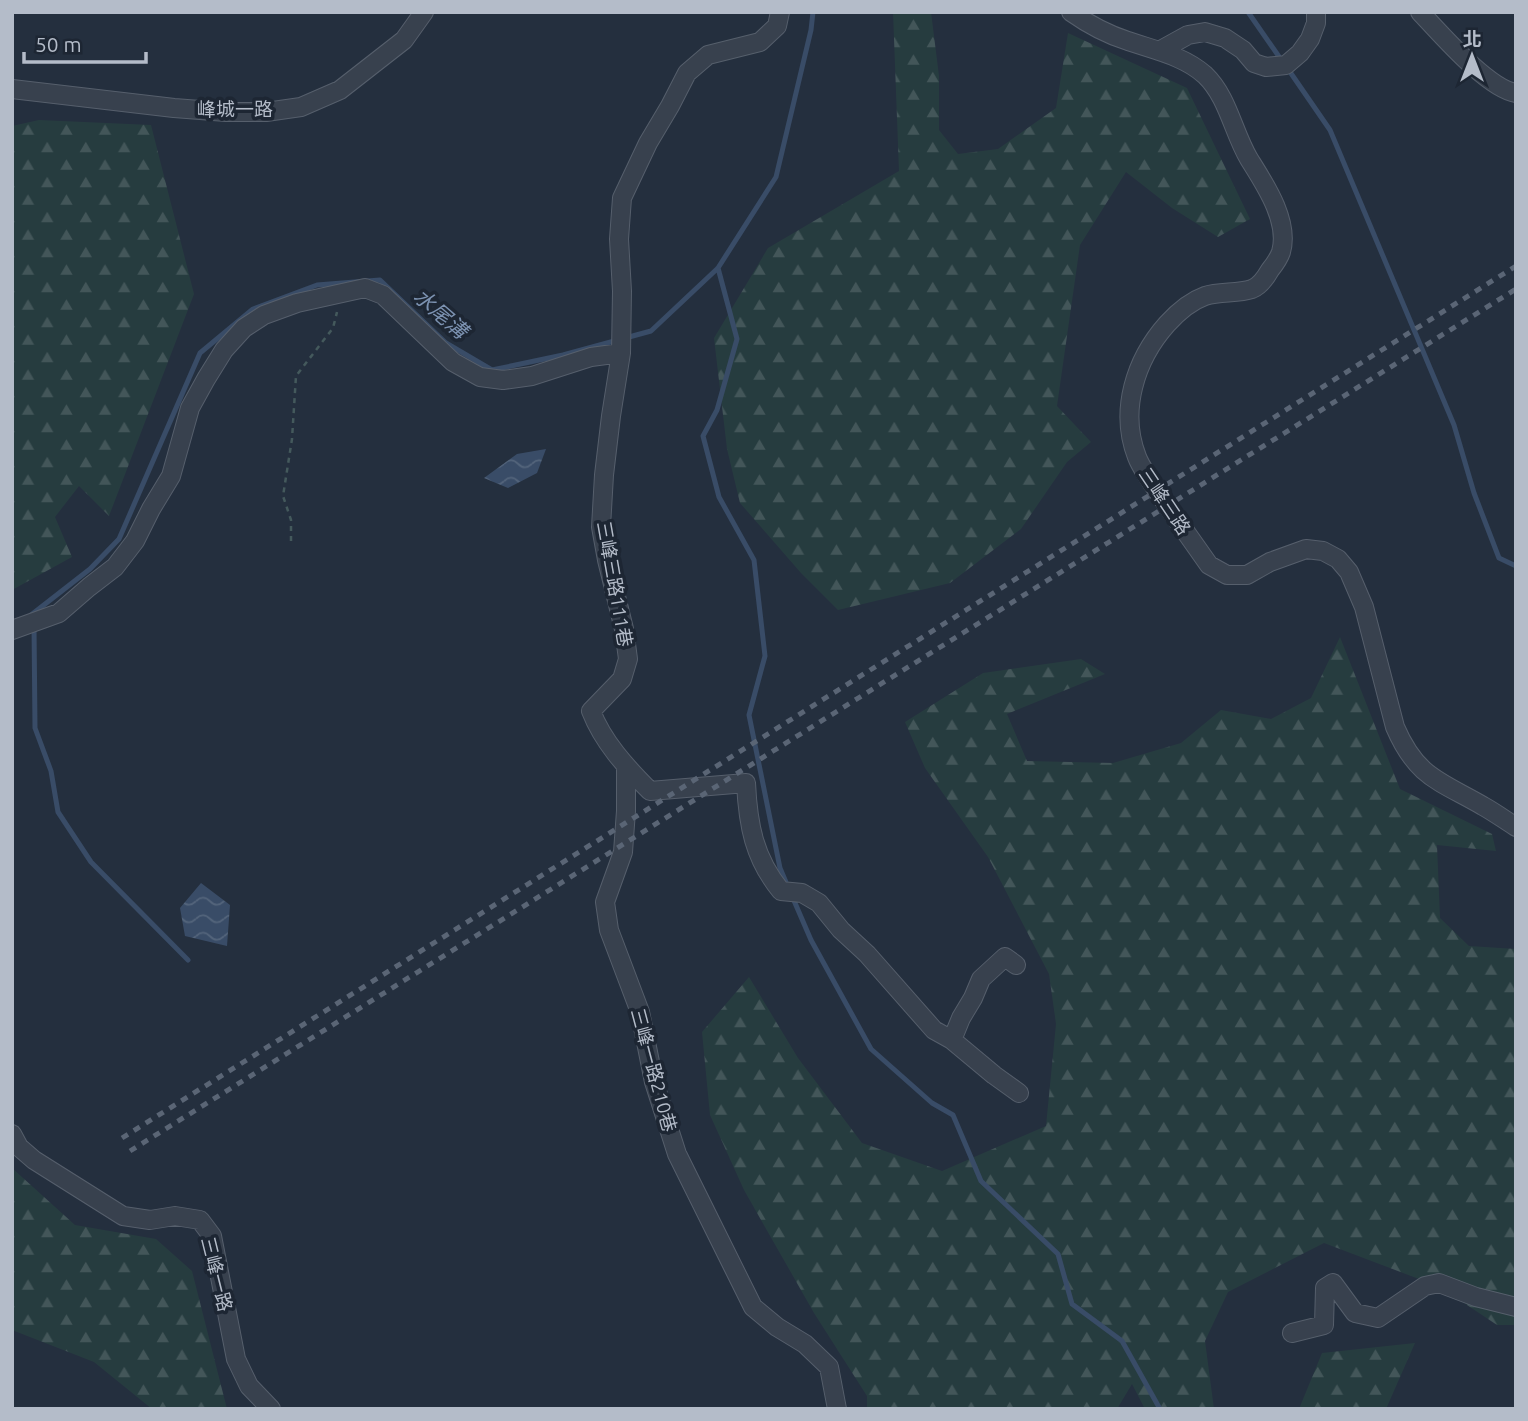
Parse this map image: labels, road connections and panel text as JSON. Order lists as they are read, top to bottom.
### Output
{
  "streets": {
    "street": [
      "峰城一路",
      "三峰三路",
      "三峰三路111巷",
      "三峰一路210巷",
      "三峰一路"
    ]
  },
  "crossings": [
    ["三峰三路111巷", "三峰一路210巷"]
  ],
  "water": ["水尾溝"],
  "scale_bar": "50 m",
  "north": "top"
}
